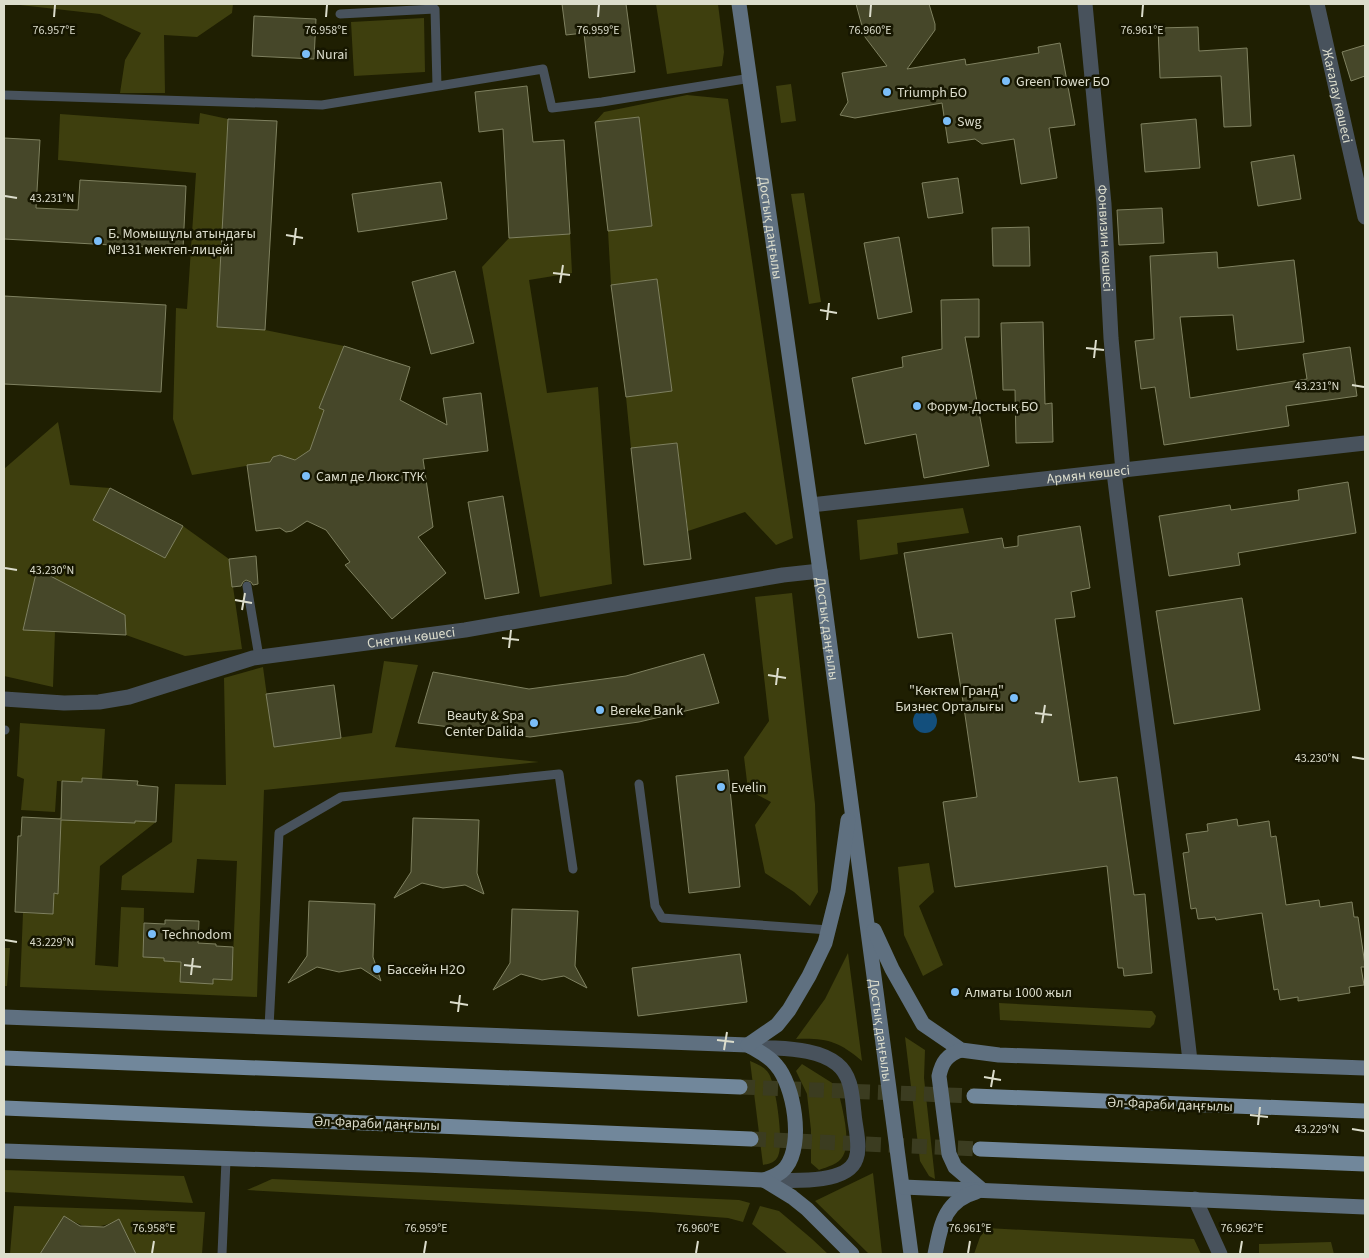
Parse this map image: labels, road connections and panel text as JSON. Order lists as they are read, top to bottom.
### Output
{
  "streets": {
    "main road": ["Достық даңғылы", "Әл-Фараби даңғылы"],
    "street": [
      "Жағалау көшесі",
      "Фонвизин көшесі",
      "Армян көшесі",
      "Снегин көшесі"
    ]
  },
  "crossings": [
    ["Достық даңғылы", "Армян көшесі"],
    ["Достық даңғылы", "Снегин көшесі"],
    ["Фонвизин көшесі", "Армян көшесі"]
  ],
  "places": [
    "Nurai",
    "Green Tower БО",
    "Triumph БО",
    "Swg",
    "Б. Момышұлы атындағы №131 мектеп-лицейі",
    "Форум-Достық БО",
    "Самл де Люкс ТҮК",
    "\"Көктем Гранд\" Бизнес Орталығы",
    "Bereke Bank",
    "Beauty & Spa Center Dalida",
    "Evelin",
    "Technodom",
    "Бассейн H2O",
    "Алматы 1000 жыл"
  ],
  "coordinates": [
    "76.957°E",
    "76.958°E",
    "76.959°E",
    "76.960°E",
    "76.961°E",
    "43.231°N",
    "43.230°N",
    "43.229°N",
    "76.962°E"
  ]
}
